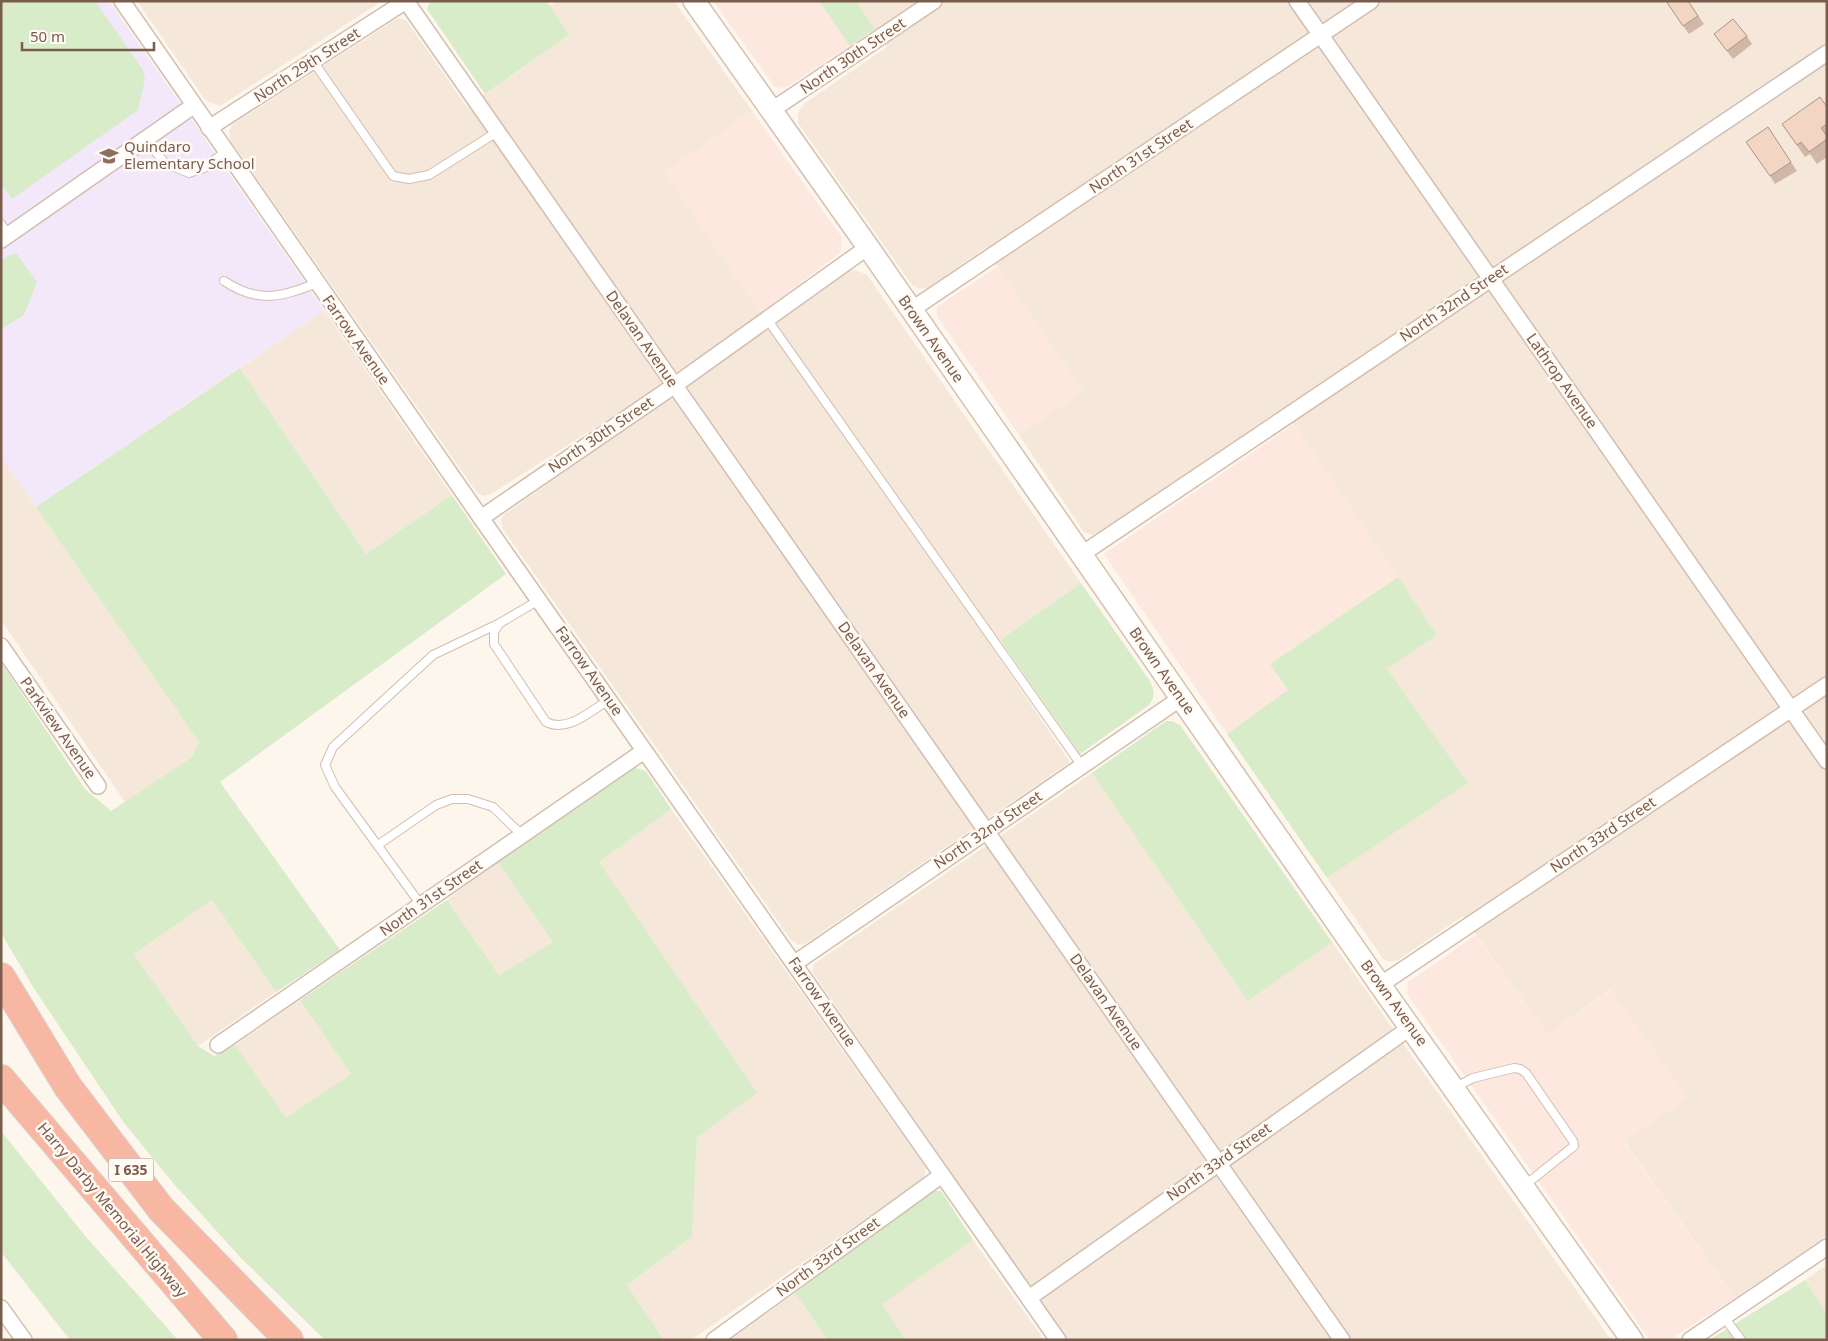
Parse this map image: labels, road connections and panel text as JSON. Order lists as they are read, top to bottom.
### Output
{
  "streets": {
    "highway": ["I 635", "Harry Darby Memorial Highway"],
    "main road": ["Brown Avenue"],
    "street": [
      "North 30th Street",
      "North 29th Street",
      "North 31st Street",
      "North 32nd Street",
      "Delavan Avenue",
      "Farrow Avenue",
      "Lathrop Avenue",
      "Parkview Avenue",
      "North 33rd Street"
    ]
  },
  "crossings": [
    ["North 30th Street", "Delavan Avenue"],
    ["North 30th Street", "Brown Avenue"],
    ["North 30th Street", "Farrow Avenue"],
    ["North 29th Street", "Delavan Avenue"],
    ["North 29th Street", "Farrow Avenue"],
    ["North 31st Street", "Brown Avenue"],
    ["North 31st Street", "Farrow Avenue"],
    ["North 31st Street", "Lathrop Avenue"],
    ["North 32nd Street", "Delavan Avenue"],
    ["North 32nd Street", "Brown Avenue"],
    ["North 32nd Street", "Farrow Avenue"],
    ["North 32nd Street", "Lathrop Avenue"],
    ["Delavan Avenue", "North 33rd Street"],
    ["Brown Avenue", "North 33rd Street"],
    ["Farrow Avenue", "North 33rd Street"],
    ["Lathrop Avenue", "North 33rd Street"]
  ],
  "places": {
    "school or university": ["Quindaro Elementary School"]
  },
  "scale_bar": "50 m"
}
